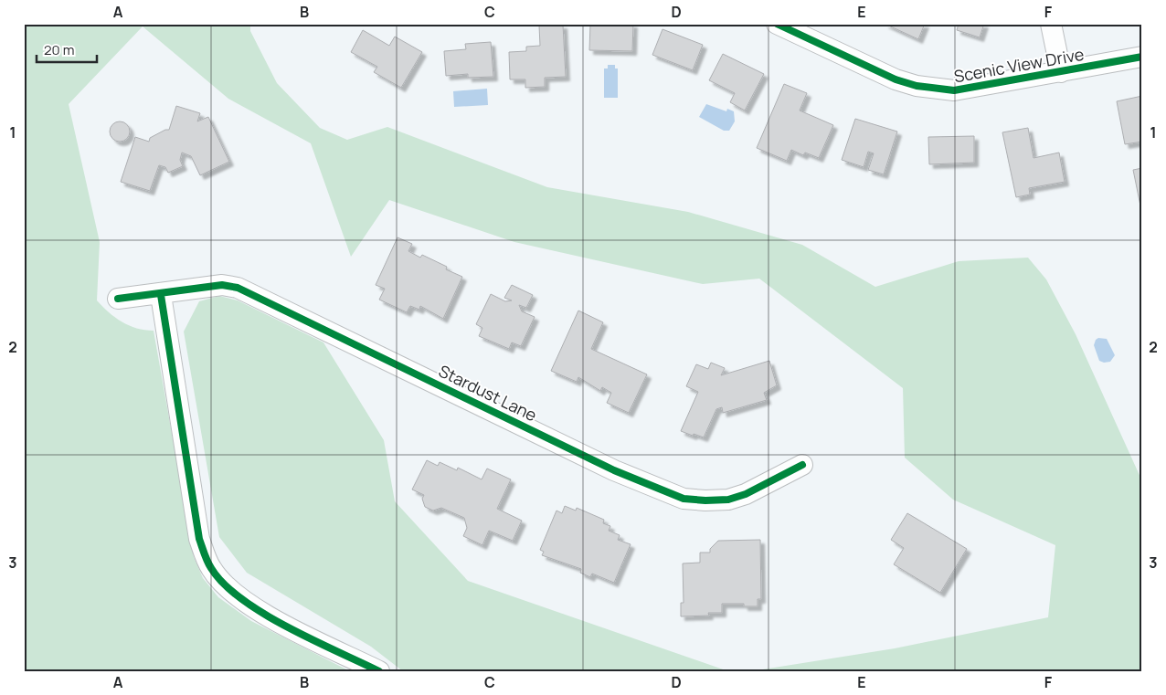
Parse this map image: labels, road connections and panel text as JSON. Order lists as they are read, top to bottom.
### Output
{
  "streets": {
    "street": ["Scenic View Drive", "Stardust Lane"]
  },
  "scale_bar": "20 m",
  "grid": {
    "columns": [
      "A",
      "B",
      "C",
      "D",
      "E",
      "F"
    ],
    "rows": ["1", "2", "3"]
  }
}
